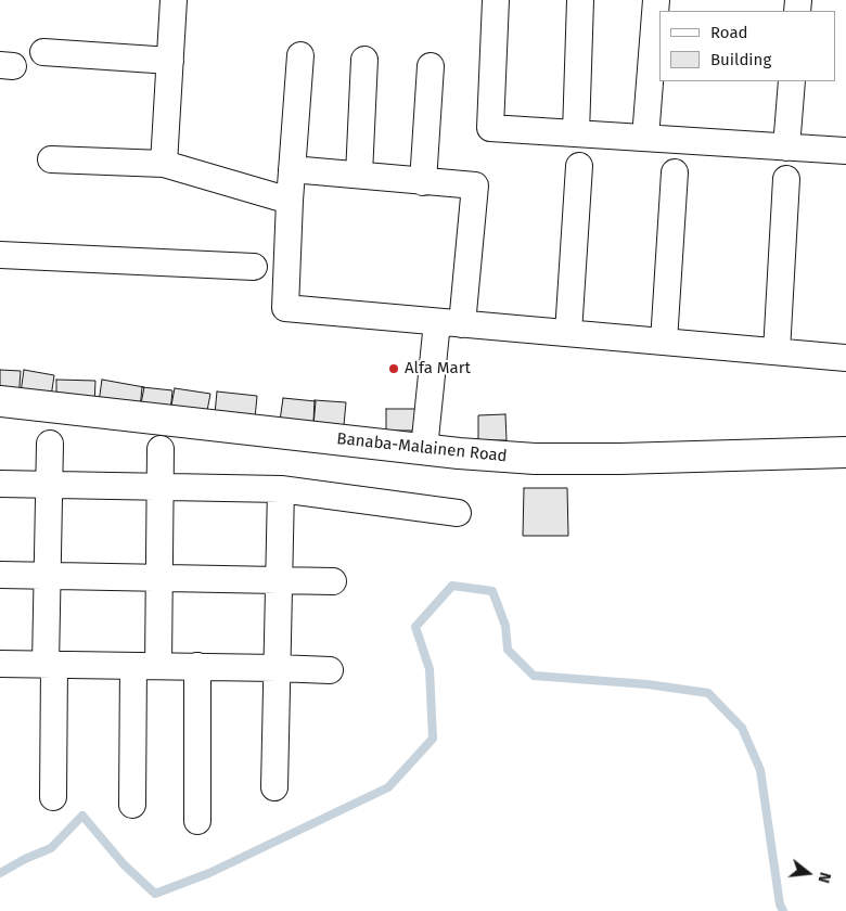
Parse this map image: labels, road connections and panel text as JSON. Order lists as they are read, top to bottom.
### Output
{
  "streets": {
    "street": ["Banaba-Malainen Road"]
  },
  "places": ["Alfa Mart"],
  "legend": ["Road", "Building"],
  "north": "right"
}
